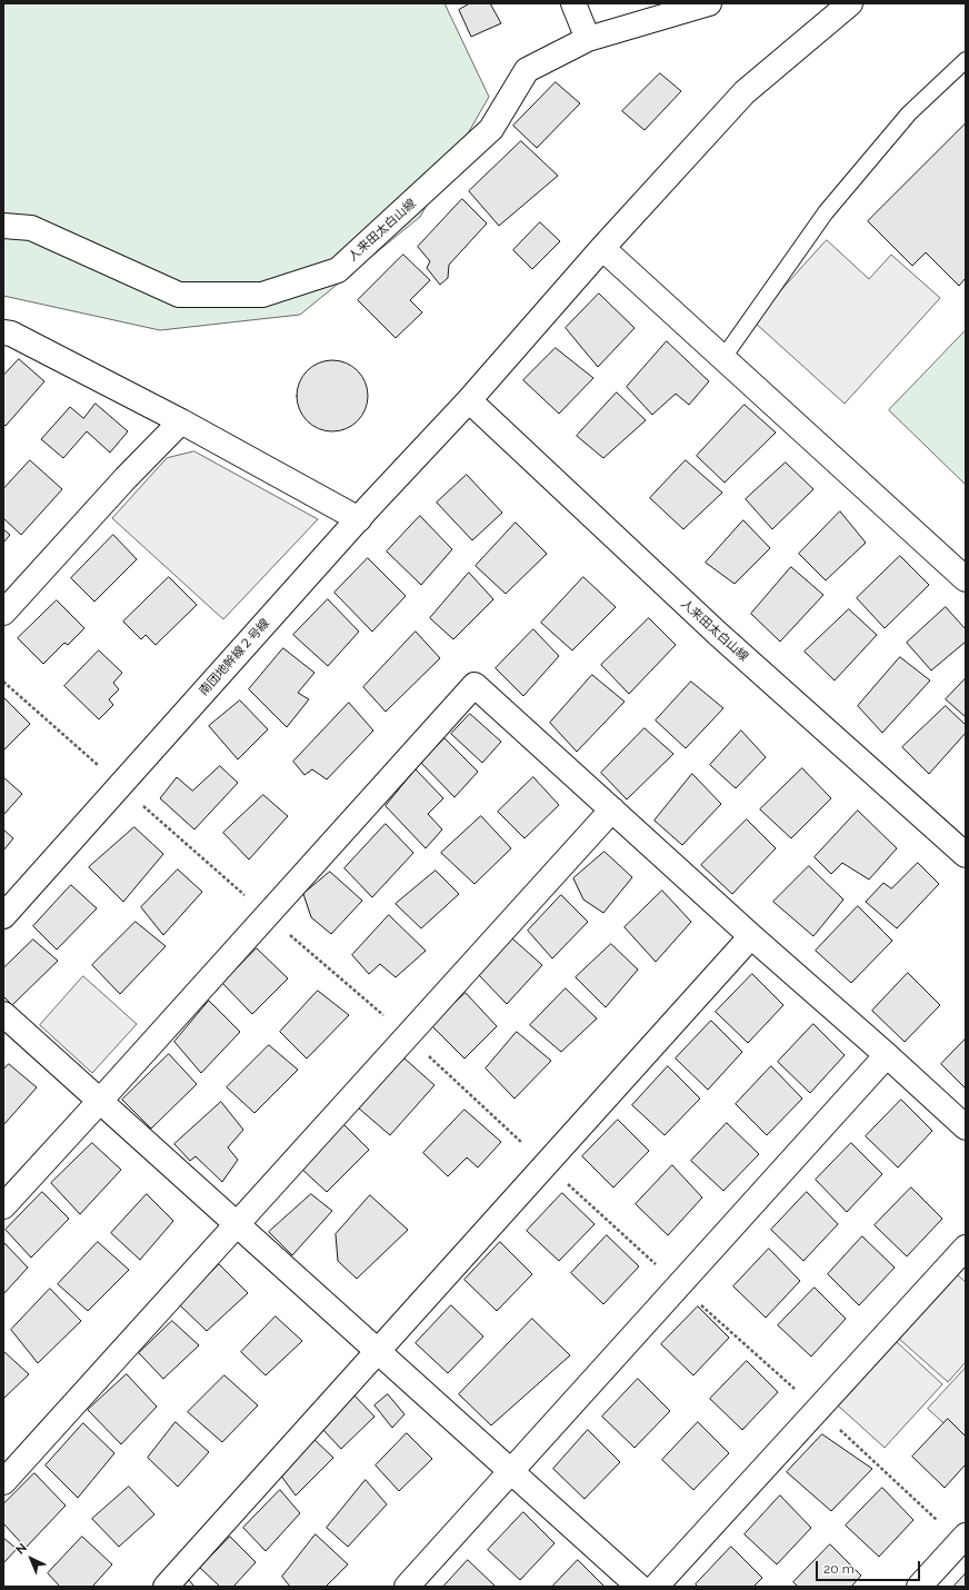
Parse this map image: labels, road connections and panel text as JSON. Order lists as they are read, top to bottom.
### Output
{
  "streets": {
    "street": ["人来田太白山線", "南団地幹線２号線"]
  },
  "crossings": [
    ["人来田太白山線", "南団地幹線２号線"]
  ],
  "scale_bar": "20 m",
  "north": "top left"
}
